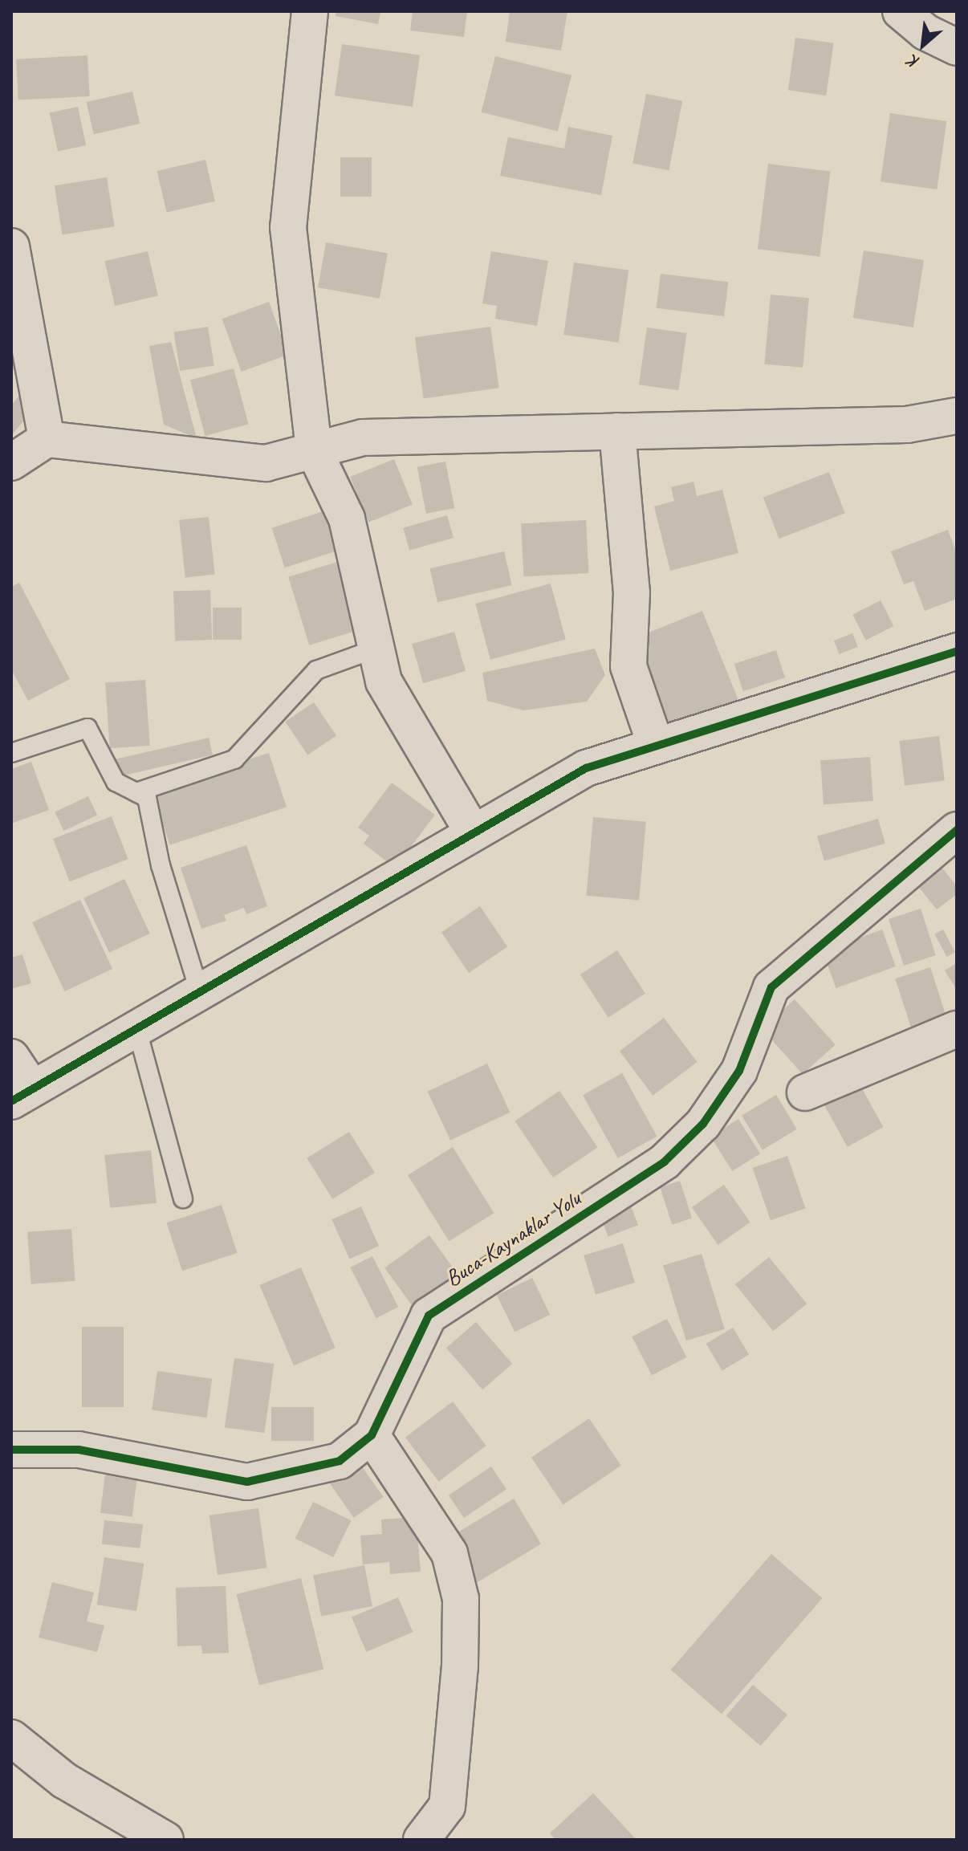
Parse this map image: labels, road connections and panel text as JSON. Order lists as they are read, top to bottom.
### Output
{
  "streets": {
    "street": ["Buca-Kaynaklar Yolu"]
  },
  "north": "bottom left"
}
